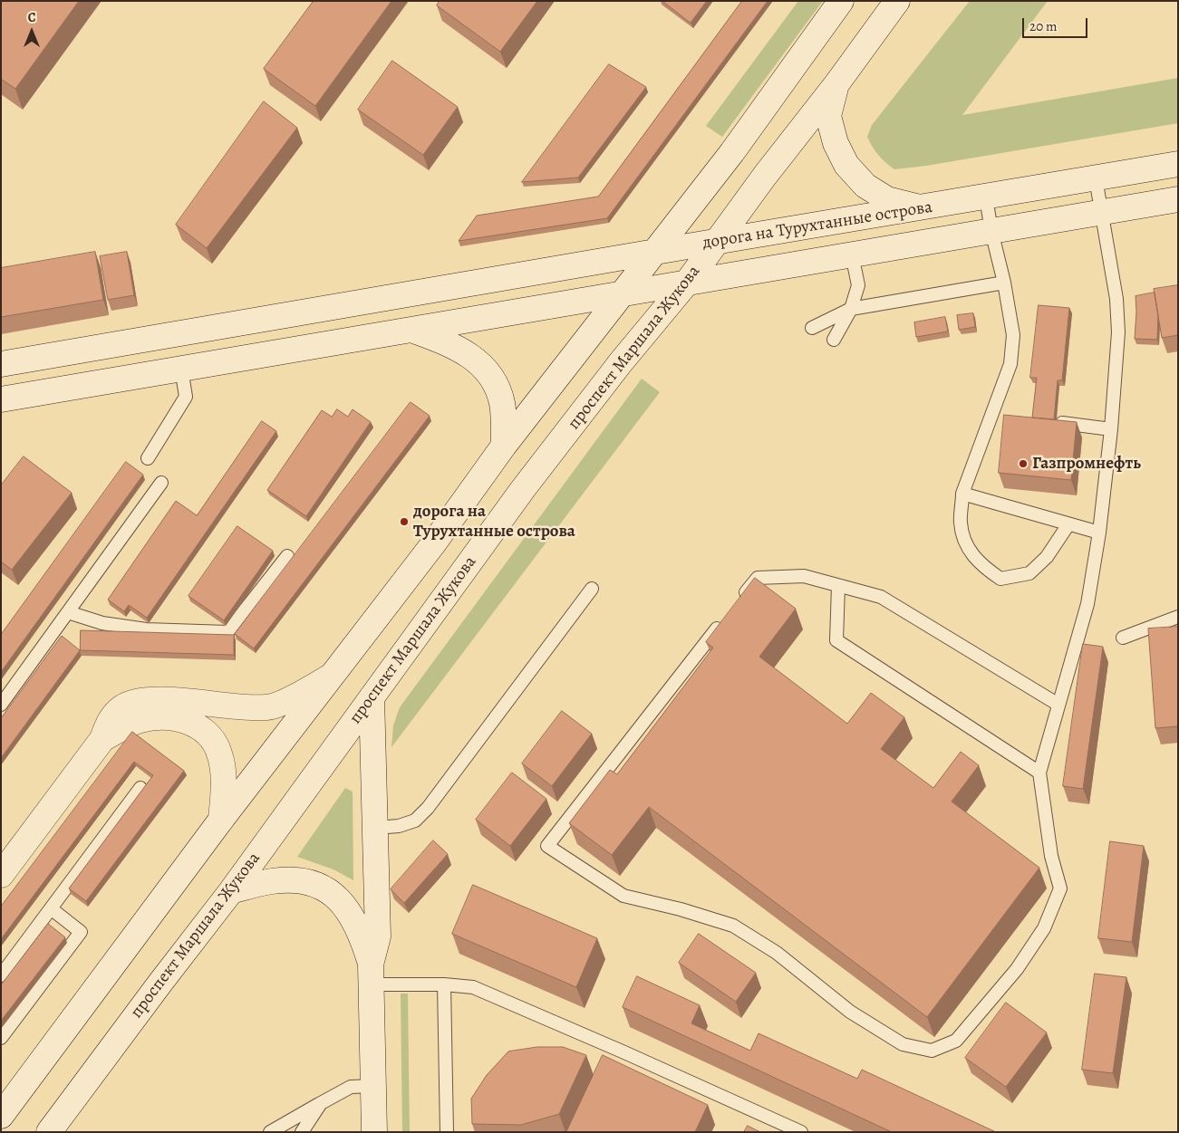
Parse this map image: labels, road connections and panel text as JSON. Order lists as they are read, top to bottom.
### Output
{
  "streets": {
    "street": ["дорога на Турухтанные острова", "проспект Маршала Жукова"]
  },
  "crossings": [
    ["дорога на Турухтанные острова", "проспект Маршала Жукова"]
  ],
  "places": ["Газпромнефть", "дорога на Турухтанные острова"],
  "scale_bar": "20 m",
  "north": "top"
}
